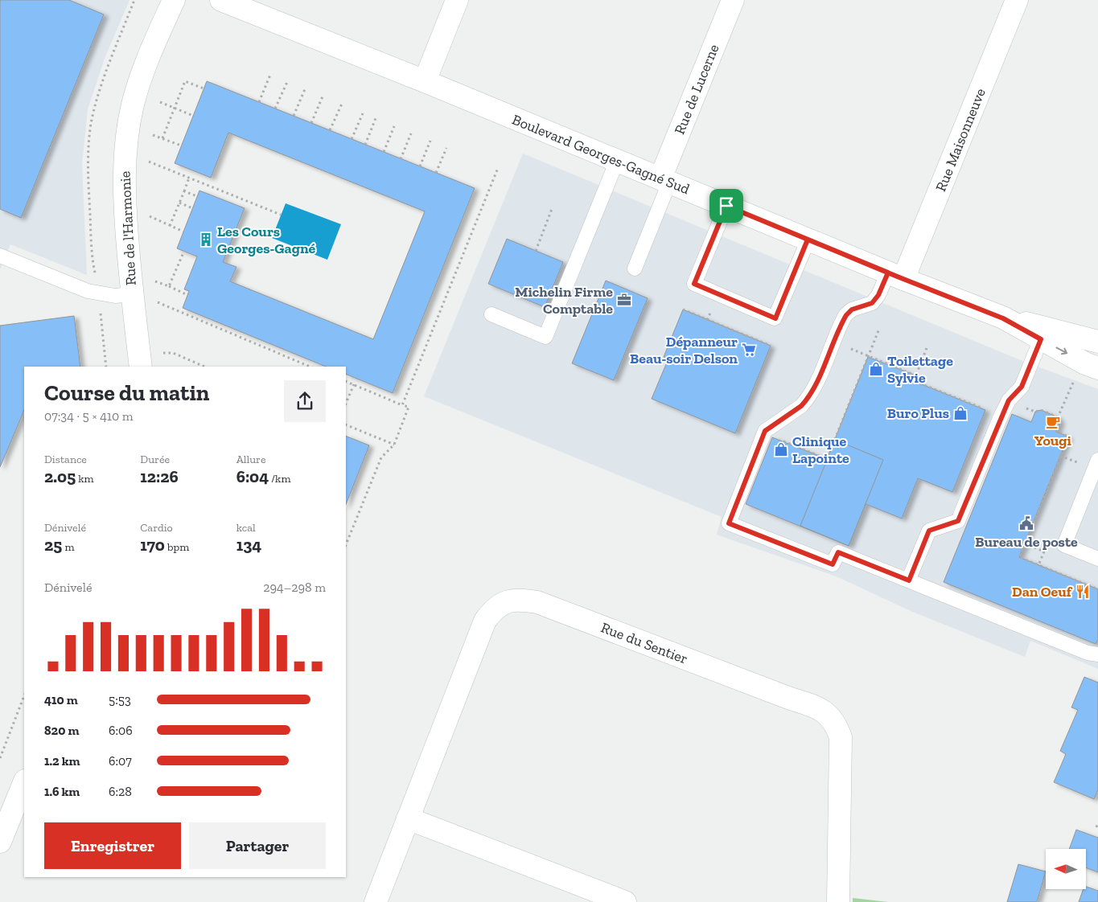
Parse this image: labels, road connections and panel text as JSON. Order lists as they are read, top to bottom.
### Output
{
  "streets": {
    "street": [
      "Rue de Lucerne",
      "Rue Maisonneuve",
      "Boulevard Georges-Gagné Sud",
      "Rue de l'Harmonie",
      "Rue du Sentier"
    ]
  },
  "crossings": [
    ["Rue de Lucerne", "Boulevard Georges-Gagné Sud"],
    ["Rue Maisonneuve", "Boulevard Georges-Gagné Sud"]
  ],
  "places": {
    "building": ["Les Cours Georges-Gagné"],
    "office": ["Michelin Firme Comptable"],
    "supermarket": ["Dépanneur Beau-soir Delson"],
    "shop": ["Toilettage Sylvie", "Buro Plus", "Clinique Lapointe"],
    "cafe": ["Yougi"],
    "public building": ["Bureau de poste"],
    "restaurant": ["Dan Oeuf"]
  },
  "north": "left",
  "page": {
    "heading": ["Course du matin", "07:34 · 5 × 410 m"],
    "stats": [
      ["Distance", "2.05 km"],
      ["Durée", "12:26"],
      ["Allure", "6:04 /km"],
      ["Dénivelé", "25 m"],
      ["Cardio", "170 bpm"],
      ["kcal", "134"]
    ],
    "chart": ["Dénivelé", "294–298 m"],
    "list": [
      {
        "name": "410 m",
        "note": "5:53"
      },
      {
        "name": "820 m",
        "note": "6:06"
      },
      {
        "name": "1.2 km",
        "note": "6:07"
      },
      {
        "name": "1.6 km",
        "note": "6:28"
      }
    ],
    "buttons": ["Enregistrer", "Partager"]
  }
}
